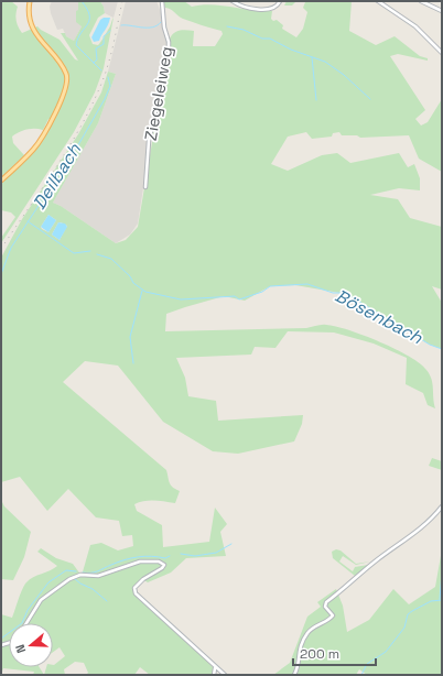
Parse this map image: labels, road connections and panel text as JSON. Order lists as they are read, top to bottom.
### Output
{
  "streets": {
    "street": ["Ziegeleiweg"]
  },
  "water": ["Deilbach", "Bösenbach"],
  "scale_bar": "200 m",
  "north": "left"
}
